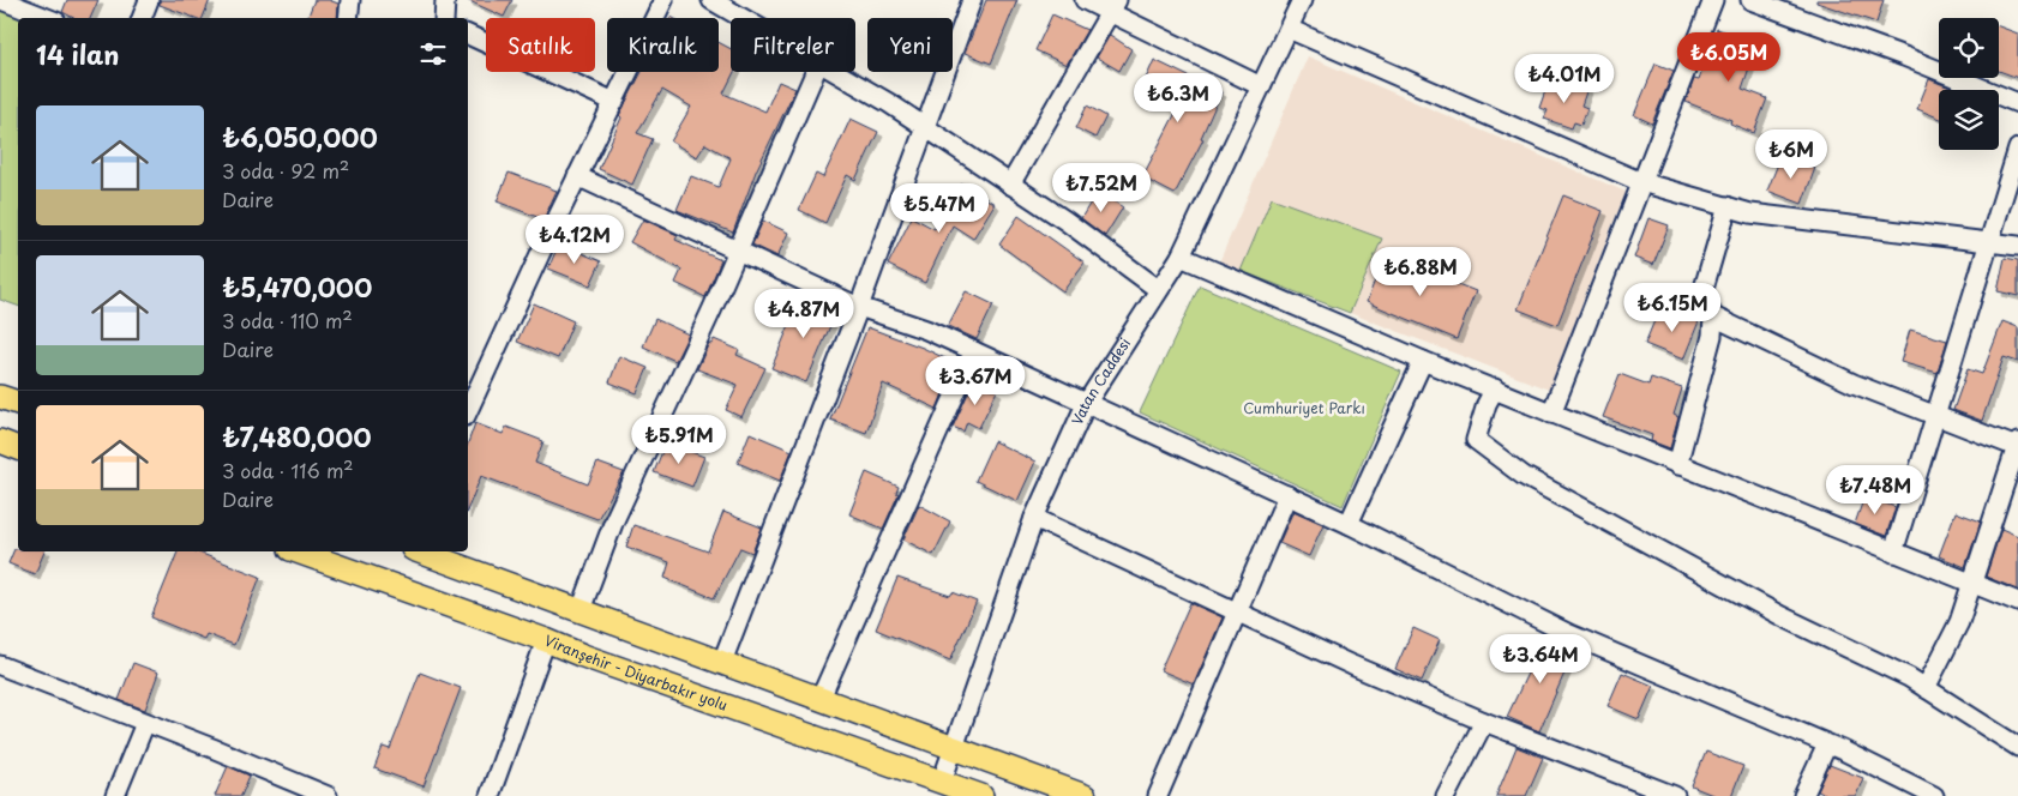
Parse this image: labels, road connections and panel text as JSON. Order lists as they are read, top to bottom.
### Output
{
  "streets": {
    "main road": ["Viranşehir - Diyarbakır yolu"],
    "street": ["Vatan Caddesi"]
  },
  "crossings": [
    ["Vatan Caddesi", "Viranşehir - Diyarbakır yolu"]
  ],
  "parks": ["Cumhuriyet Parkı"],
  "page": {
    "chip": [
      "Satılık",
      "Kiralık",
      "Filtreler",
      "Yeni"
    ],
    "heading": "14 ilan",
    "price": [
      "₺6.05M",
      "₺4.01M",
      "₺6.3M",
      "₺6M",
      "₺7.52M",
      "₺5.47M",
      "₺4.12M",
      "₺6.88M",
      "₺6.15M",
      "₺4.87M",
      "₺3.67M",
      "₺5.91M",
      "₺7.48M",
      "₺3.64M"
    ],
    "list": [
      {
        "name": "₺6,050,000",
        "note": "3 oda · 92 m² · Daire"
      },
      {
        "name": "₺5,470,000",
        "note": "3 oda · 110 m² · Daire"
      },
      {
        "name": "₺7,480,000",
        "note": "3 oda · 116 m² · Daire"
      }
    ]
  }
}
